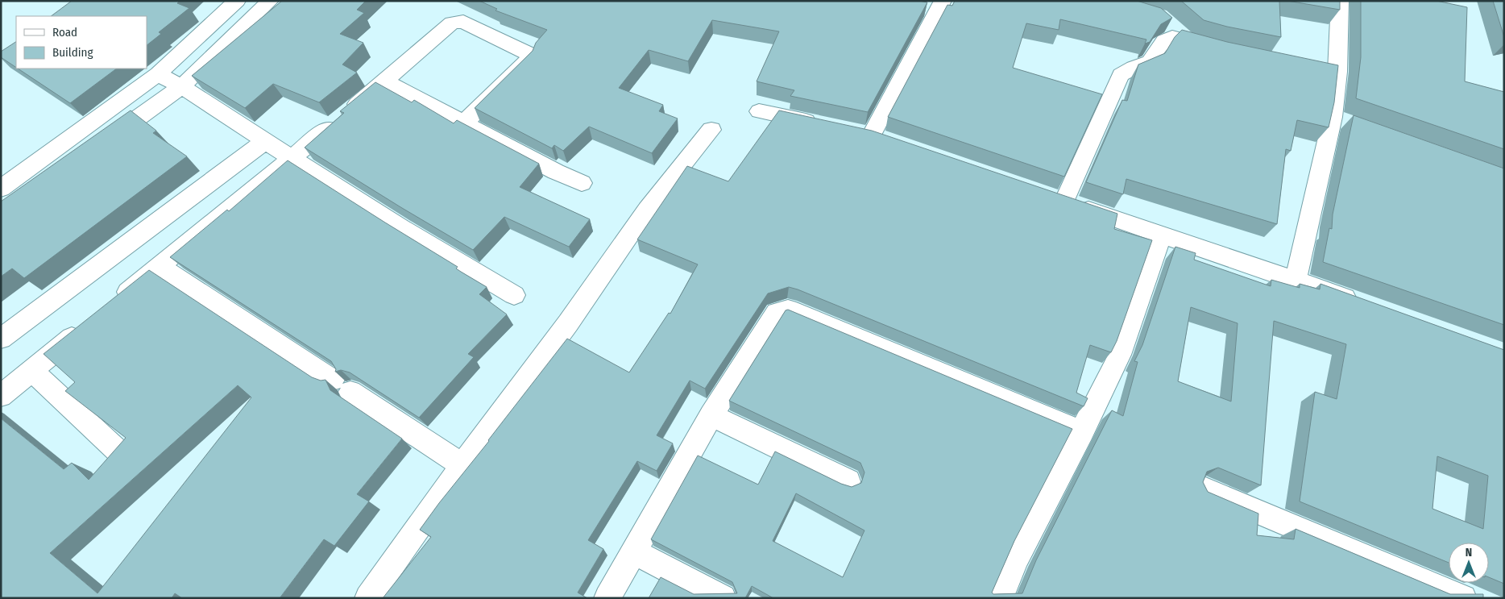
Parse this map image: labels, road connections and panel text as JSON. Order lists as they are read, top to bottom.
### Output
{
  "legend": ["Road", "Building"],
  "north": "top"
}
